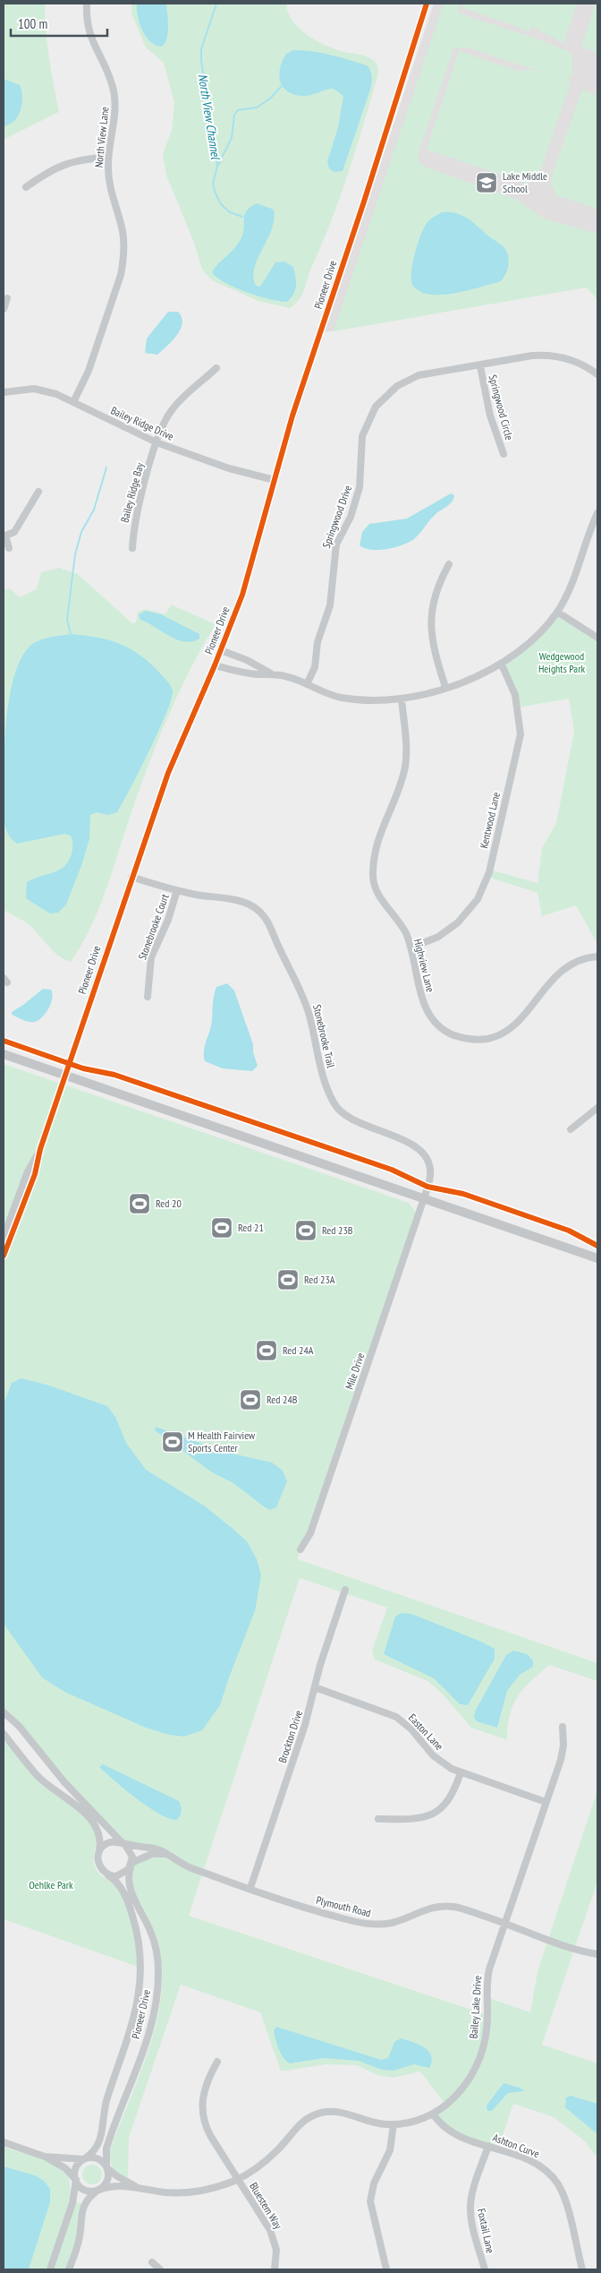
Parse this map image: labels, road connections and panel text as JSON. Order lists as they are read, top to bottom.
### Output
{
  "streets": {
    "street": [
      "North View Lane",
      "Pioneer Drive",
      "Springwood Circle",
      "Bailey Ridge Drive",
      "Bailey Ridge Bay",
      "Springwood Drive",
      "Kentwood Lane",
      "Stonebrooke Court",
      "Highview Lane",
      "Stonebrooke Trail",
      "Mile Drive",
      "Easton Lane",
      "Brockton Drive",
      "Plymouth Road",
      "Bailey Lake Drive",
      "Ashton Curve",
      "Bluestem Way",
      "Foxtail Lane"
    ]
  },
  "crossings": [
    ["North View Lane", "Bailey Ridge Drive"],
    ["Pioneer Drive", "Bailey Ridge Drive"],
    ["Pioneer Drive", "Stonebrooke Trail"],
    ["Pioneer Drive", "Plymouth Road"],
    ["Pioneer Drive", "Bailey Lake Drive"],
    ["Springwood Circle", "Springwood Drive"],
    ["Bailey Ridge Drive", "Bailey Ridge Bay"],
    ["Kentwood Lane", "Highview Lane"],
    ["Stonebrooke Court", "Stonebrooke Trail"],
    ["Stonebrooke Trail", "Mile Drive"],
    ["Easton Lane", "Brockton Drive"],
    ["Easton Lane", "Bailey Lake Drive"],
    ["Brockton Drive", "Plymouth Road"],
    ["Plymouth Road", "Bailey Lake Drive"],
    ["Bailey Lake Drive", "Ashton Curve"],
    ["Bailey Lake Drive", "Bluestem Way"],
    ["Ashton Curve", "Foxtail Lane"]
  ],
  "water": ["North View Channel"],
  "parks": ["Wedgewood Heights Park", "Oehlke Park"],
  "places": {
    "school or university": ["Lake Middle School"],
    "sports": [
      "Red 20",
      "Red 21",
      "Red 23B",
      "Red 23A",
      "Red 24A",
      "Red 24B",
      "M Health Fairview Sports Center"
    ]
  },
  "scale_bar": "100 m"
}
